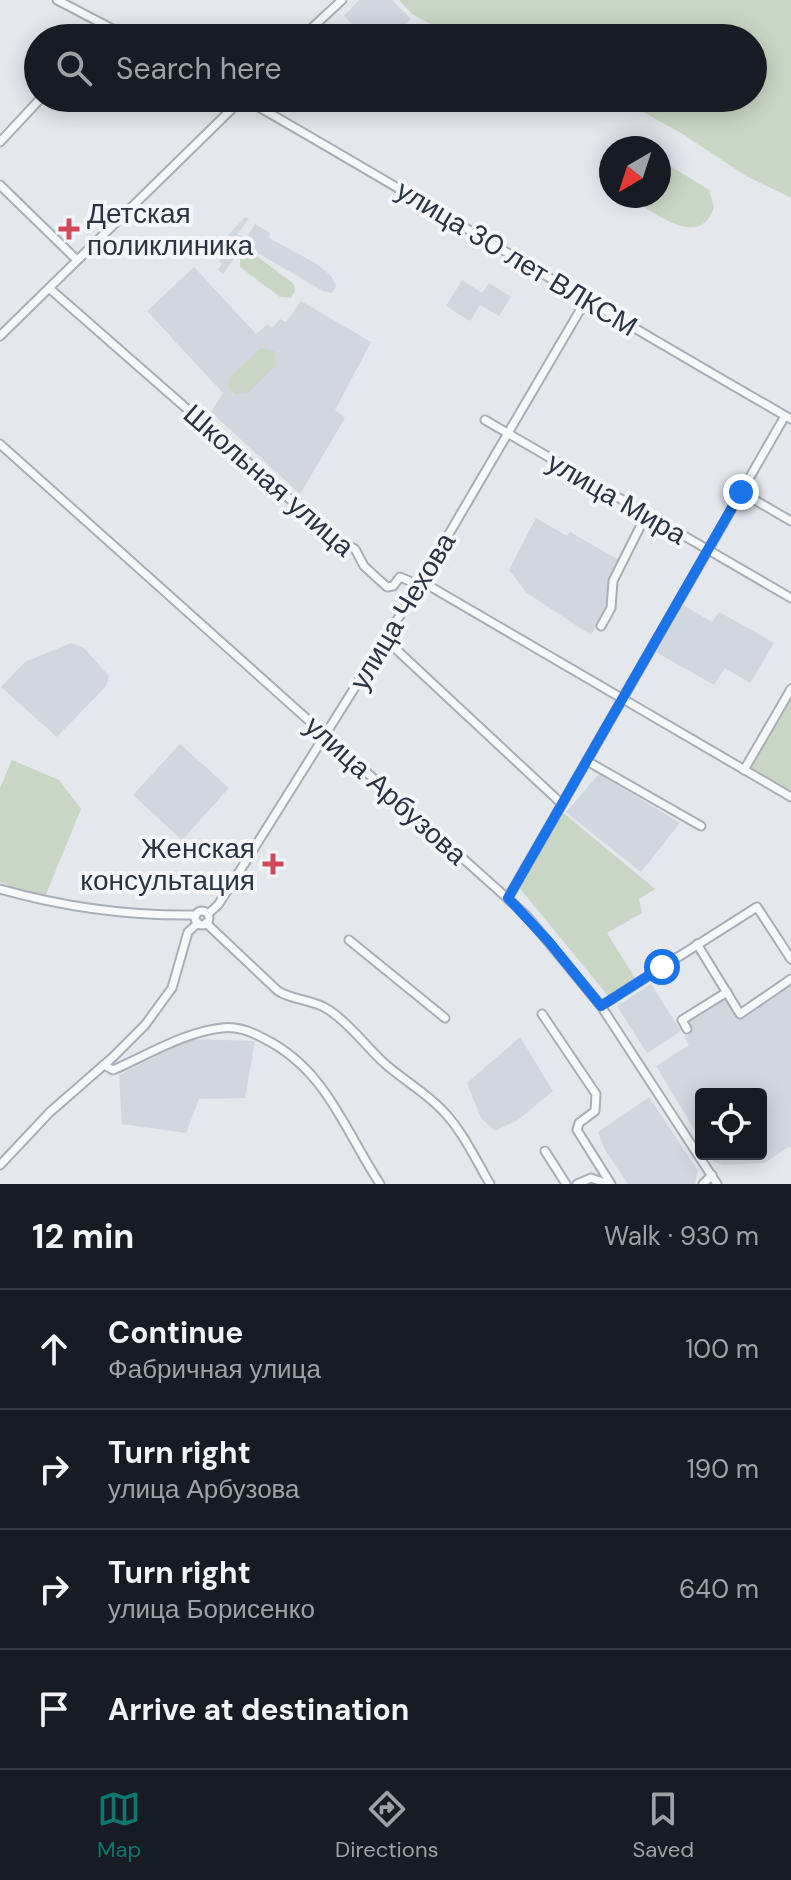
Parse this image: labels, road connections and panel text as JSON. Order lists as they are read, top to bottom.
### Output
{
  "streets": {
    "street": [
      "улица 30 лет ВЛКСМ",
      "Школьная улица",
      "улица Мира",
      "улица Чехова",
      "улица Арбузова"
    ]
  },
  "crossings": [
    ["улица 30 лет ВЛКСМ", "улица Чехова"],
    ["Школьная улица", "улица Чехова"],
    ["улица Мира", "улица Чехова"],
    ["улица Чехова", "улица Арбузова"]
  ],
  "places": {
    "health": ["Детская поликлиника", "Женская консультация"]
  },
  "north": "bottom left",
  "page": {
    "search": "Search here",
    "heading": ["12 min", "Walk · 930 m"],
    "list": [
      ["Continue", "Фабричная улица", "100 m"],
      ["Turn right", "улица Арбузова", "190 m"],
      ["Turn right", "улица Борисенко", "640 m"],
      "Arrive at destination"
    ],
    "nav": ["Map", "Directions", "Saved"]
  }
}
